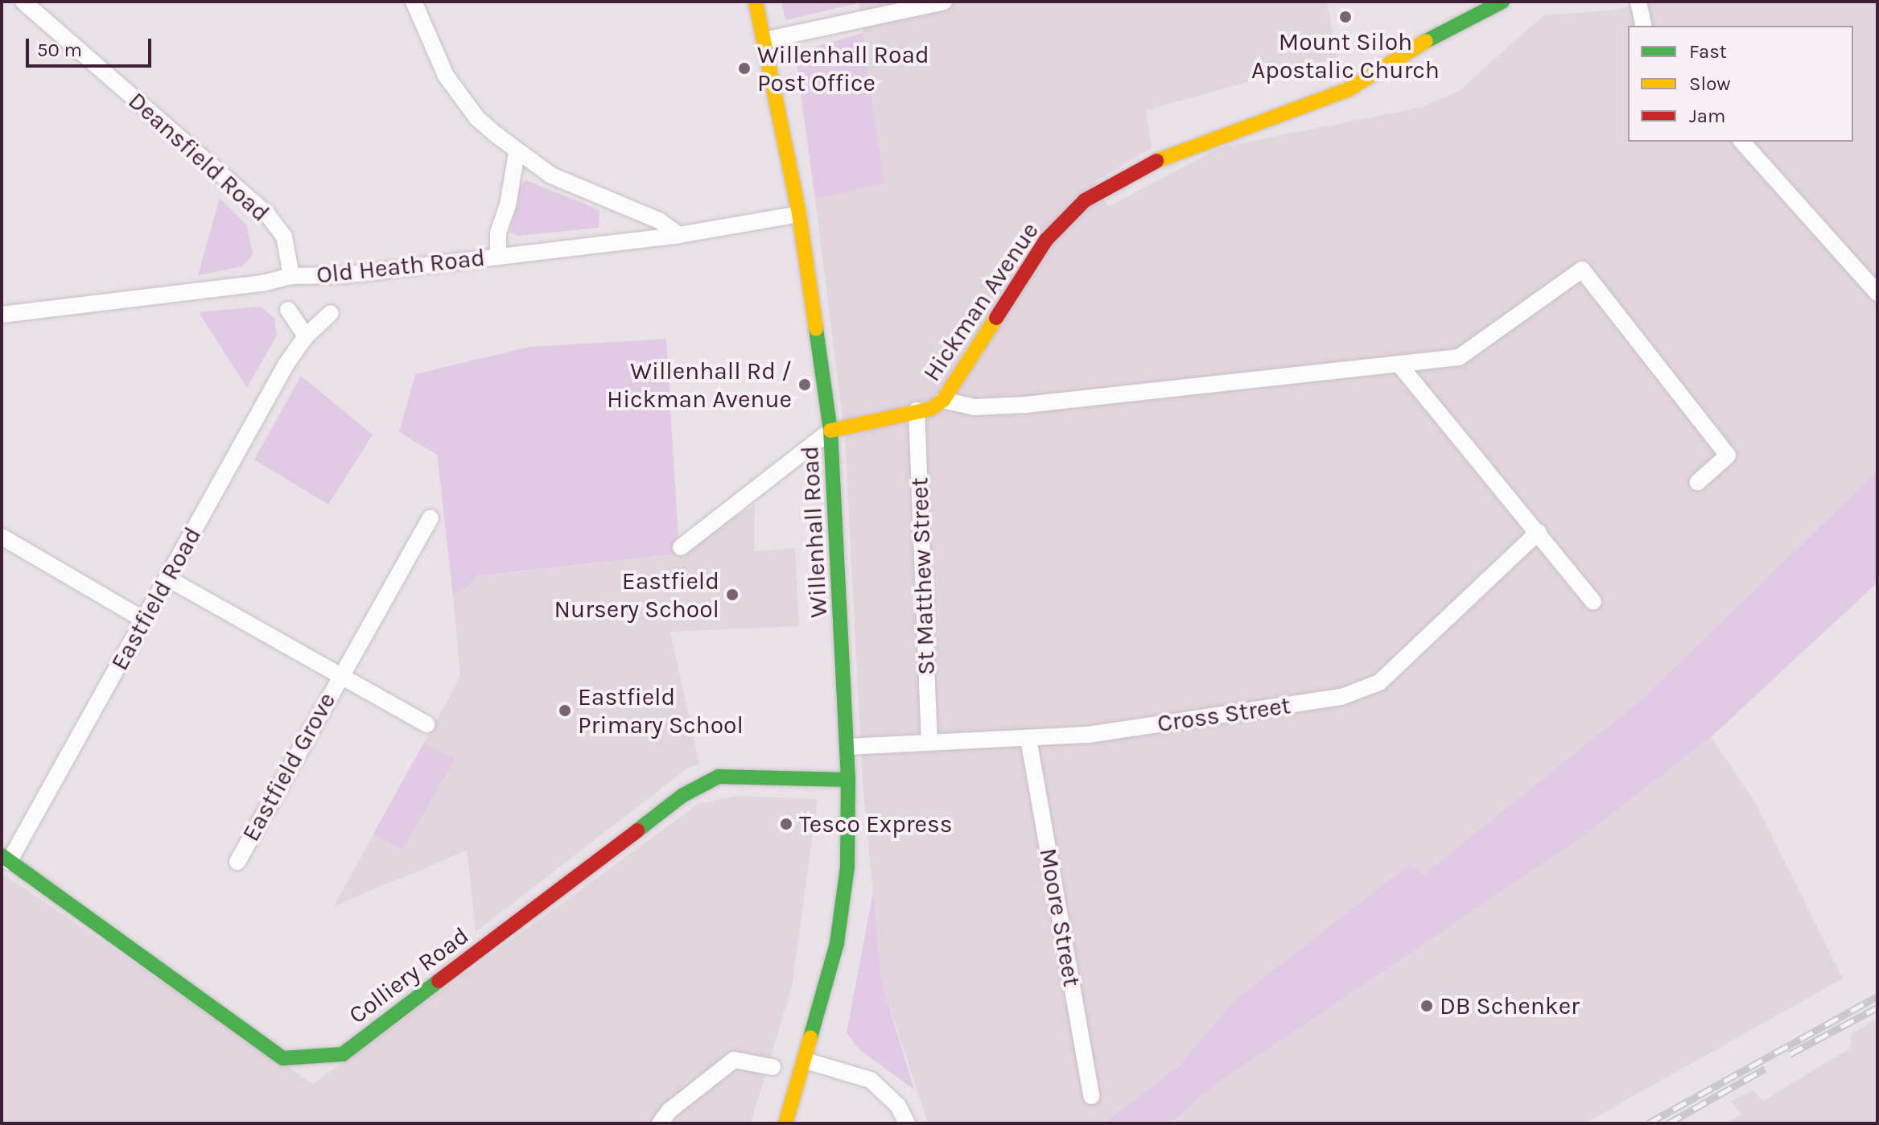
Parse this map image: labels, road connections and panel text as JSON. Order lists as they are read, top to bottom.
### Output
{
  "streets": {
    "main road": ["Hickman Avenue", "Willenhall Road", "Colliery Road"],
    "street": [
      "Deansfield Road",
      "Old Heath Road",
      "St Matthew Street",
      "Eastfield Road",
      "Cross Street",
      "Eastfield Grove",
      "Moore Street"
    ]
  },
  "crossings": [
    ["Deansfield Road", "Old Heath Road"],
    ["Old Heath Road", "Willenhall Road"],
    ["Hickman Avenue", "Willenhall Road"],
    ["Hickman Avenue", "St Matthew Street"],
    ["Willenhall Road", "Cross Street"],
    ["Willenhall Road", "Colliery Road"],
    ["St Matthew Street", "Cross Street"],
    ["Eastfield Road", "Eastfield Grove"],
    ["Eastfield Road", "Colliery Road"],
    ["Cross Street", "Moore Street"]
  ],
  "places": [
    "Mount Siloh Apostalic Church",
    "Willenhall Road Post Office",
    "Willenhall Rd / Hickman Avenue",
    "Eastfield Nursery School",
    "Eastfield Primary School",
    "Tesco Express",
    "DB Schenker"
  ],
  "legend": ["Fast", "Slow", "Jam"],
  "scale_bar": "50 m"
}
